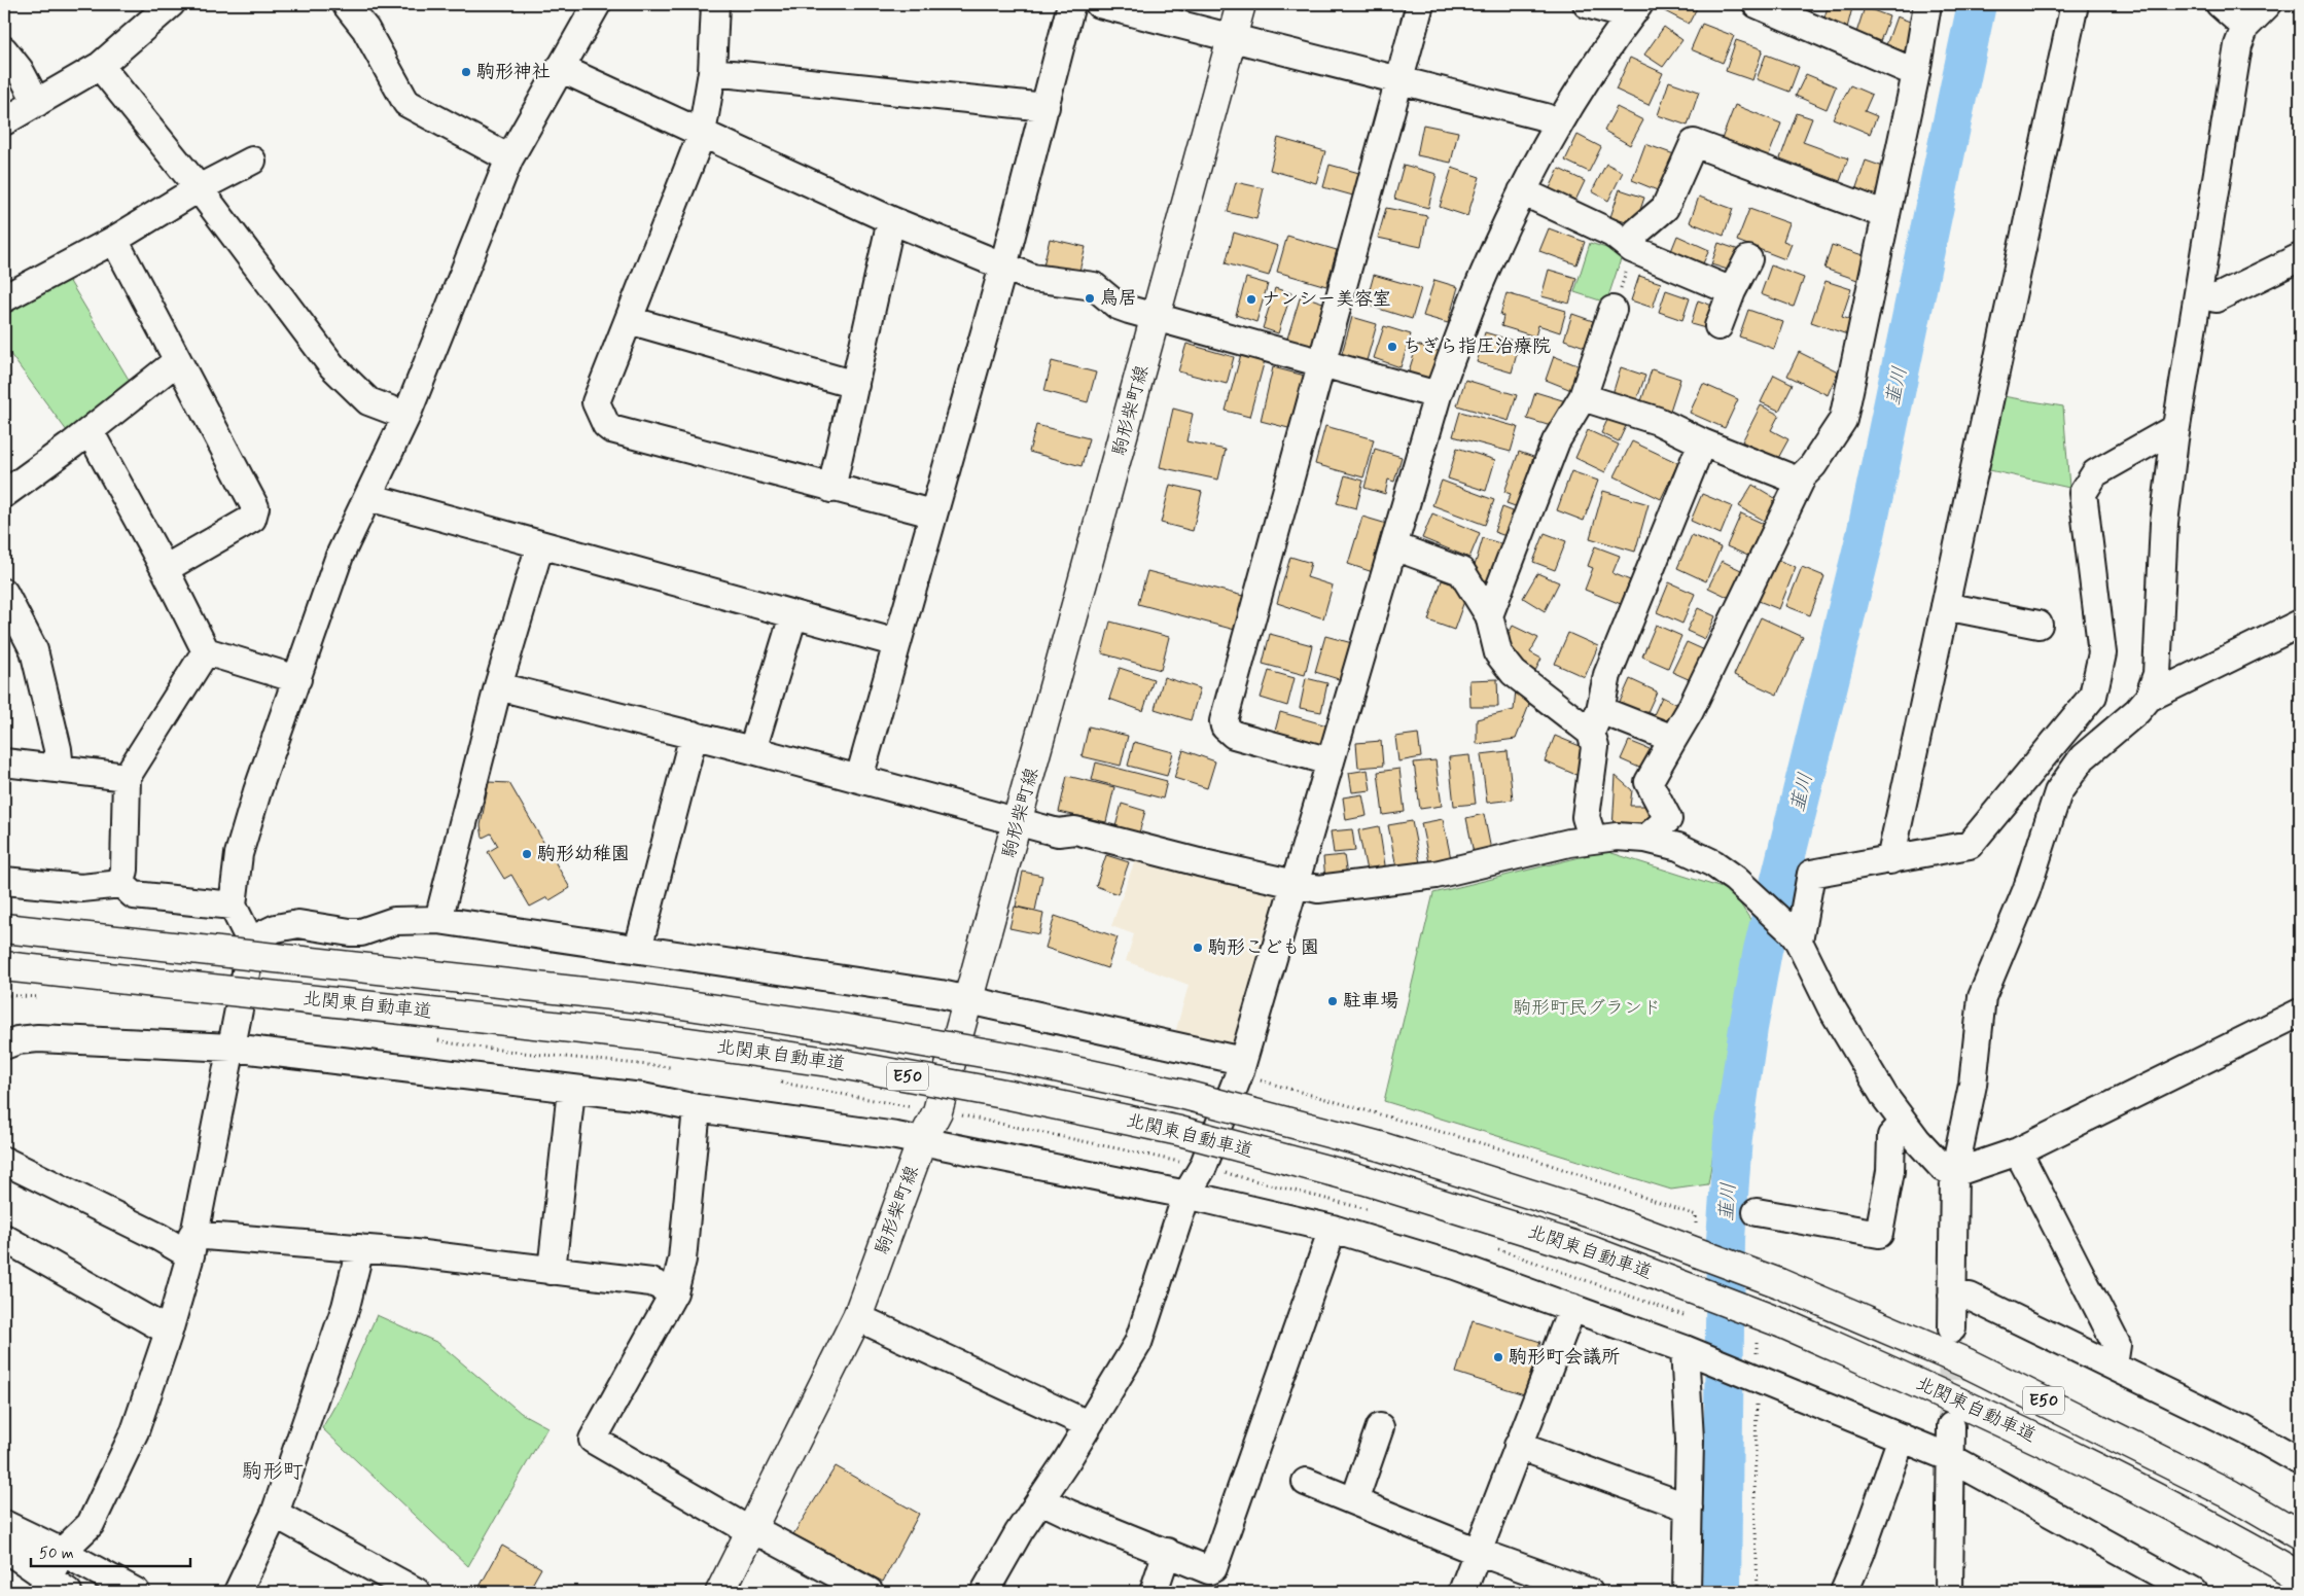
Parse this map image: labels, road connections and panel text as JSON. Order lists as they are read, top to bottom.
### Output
{
  "streets": {
    "main road": ["駒形柴町線", "北関東自動車道", "E50"]
  },
  "districts": ["駒形町"],
  "water": ["韮川"],
  "parks": ["駒形町民グランド"],
  "places": [
    "駒形神社",
    "鳥居",
    "ナンシー美容室",
    "ちぎら指圧治療院",
    "駒形幼稚園",
    "駒形こども園",
    "駐車場",
    "駒形町会議所"
  ],
  "scale_bar": "50 m"
}
